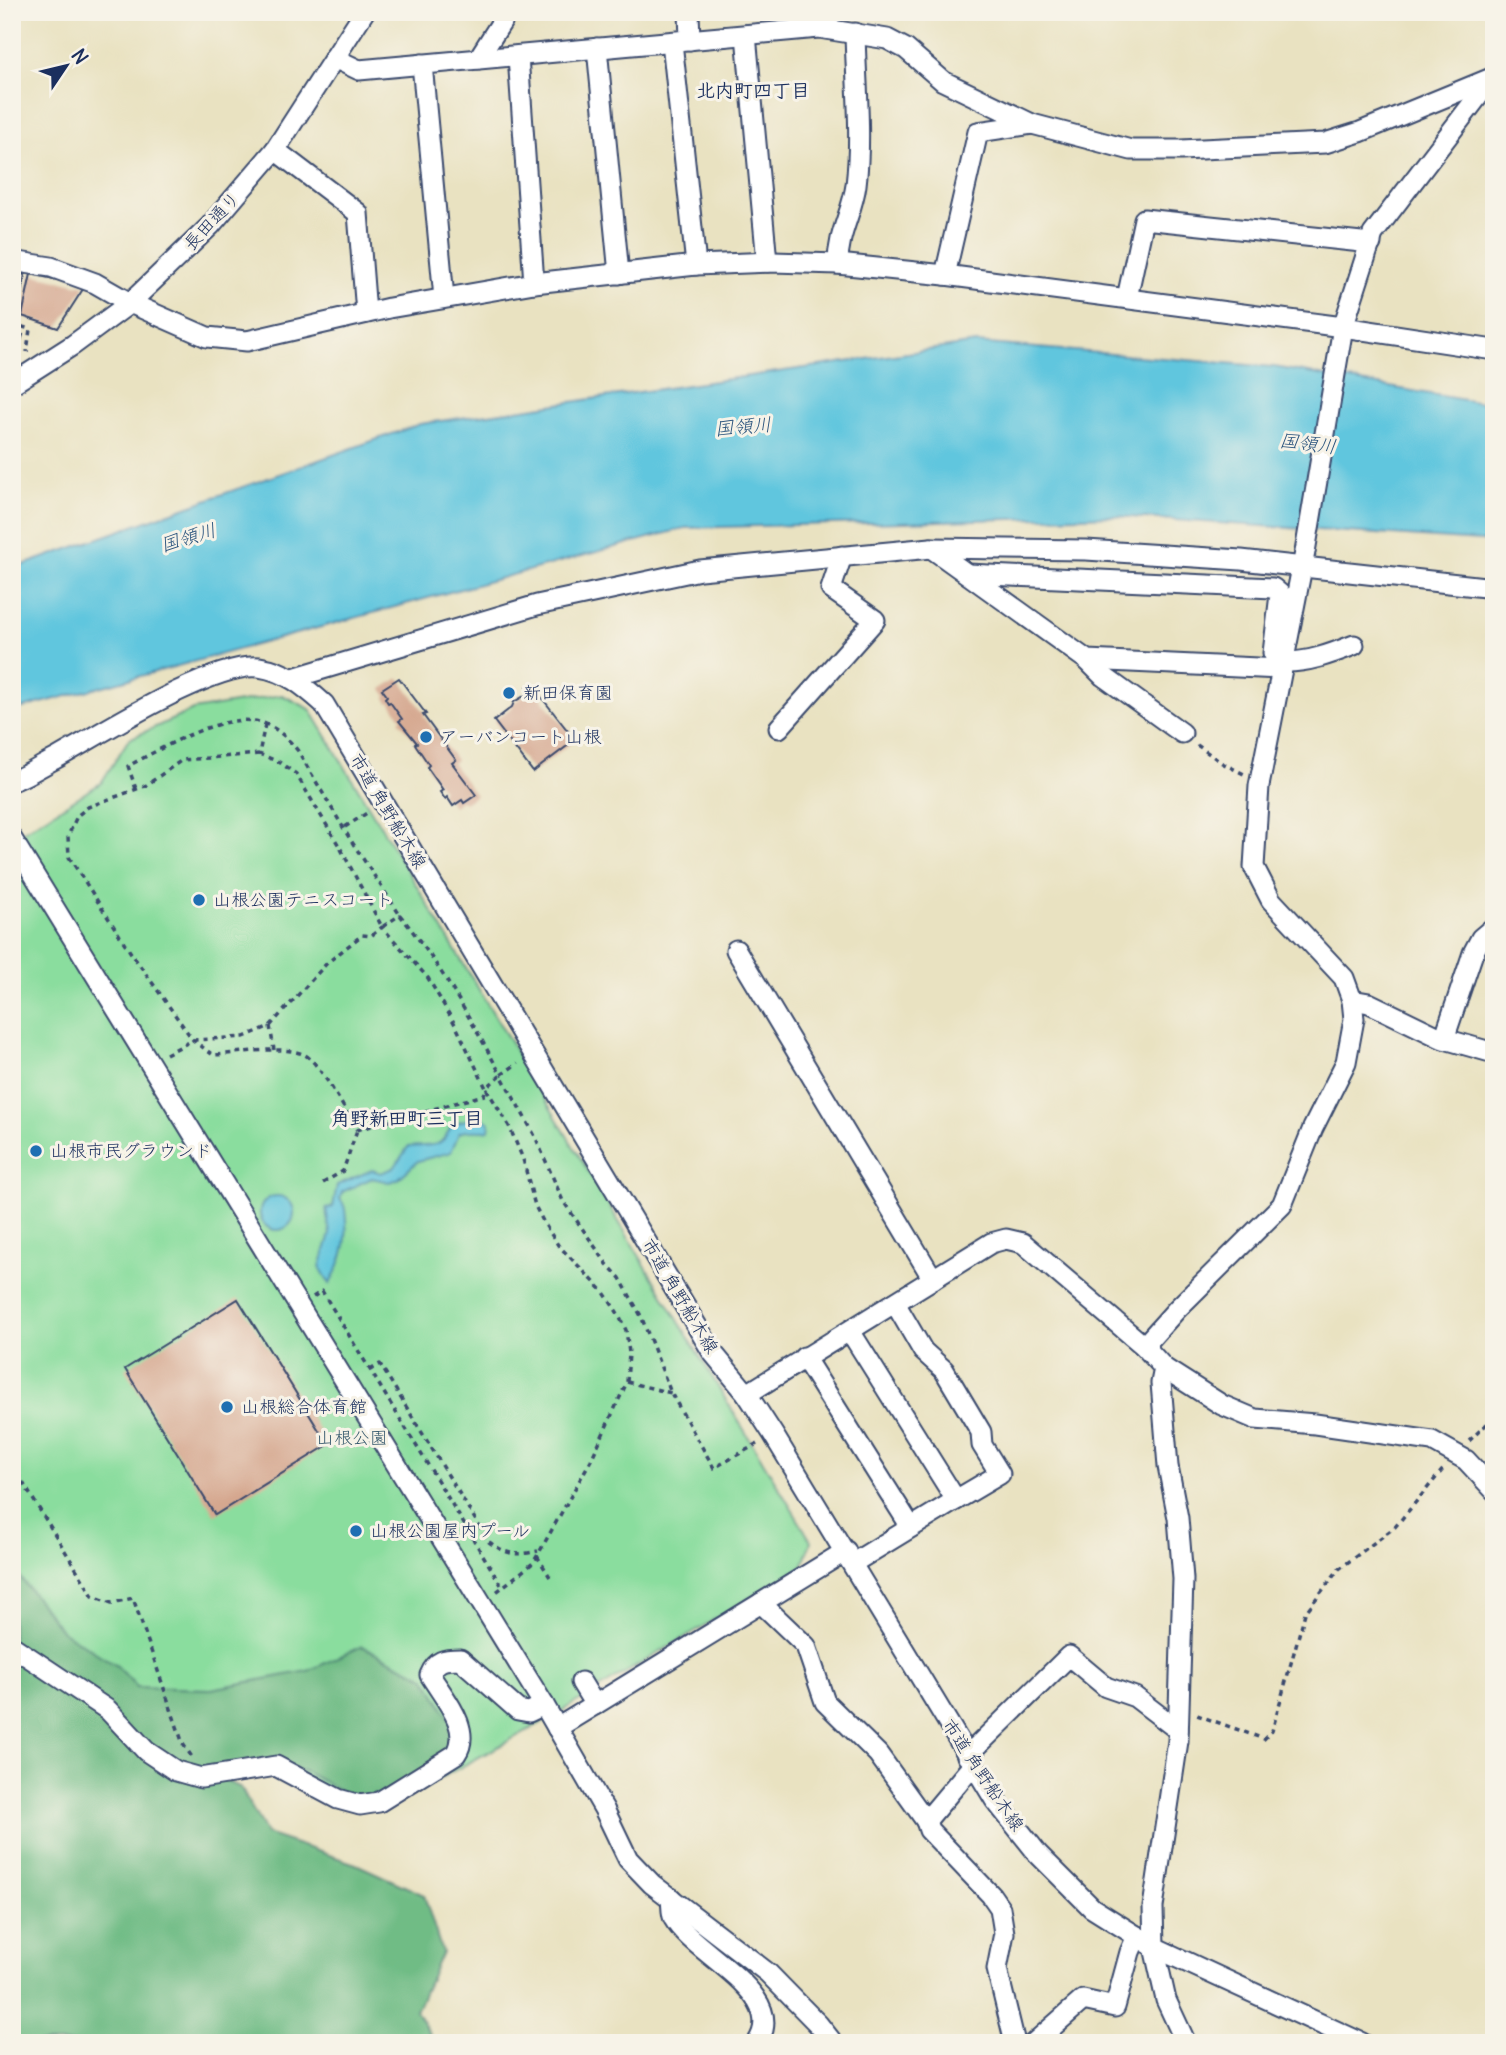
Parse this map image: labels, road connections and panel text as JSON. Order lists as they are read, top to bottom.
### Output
{
  "streets": {
    "street": ["長田通り", "市道 角野船木線"]
  },
  "districts": ["北内町四丁目", "角野新田町三丁目"],
  "water": ["国領川"],
  "parks": ["山根公園"],
  "places": [
    "新田保育園",
    "アーバンコート山根",
    "山根公園テニスコート",
    "山根市民グラウンド",
    "山根総合体育館",
    "山根公園屋内プール"
  ],
  "north": "top right"
}
